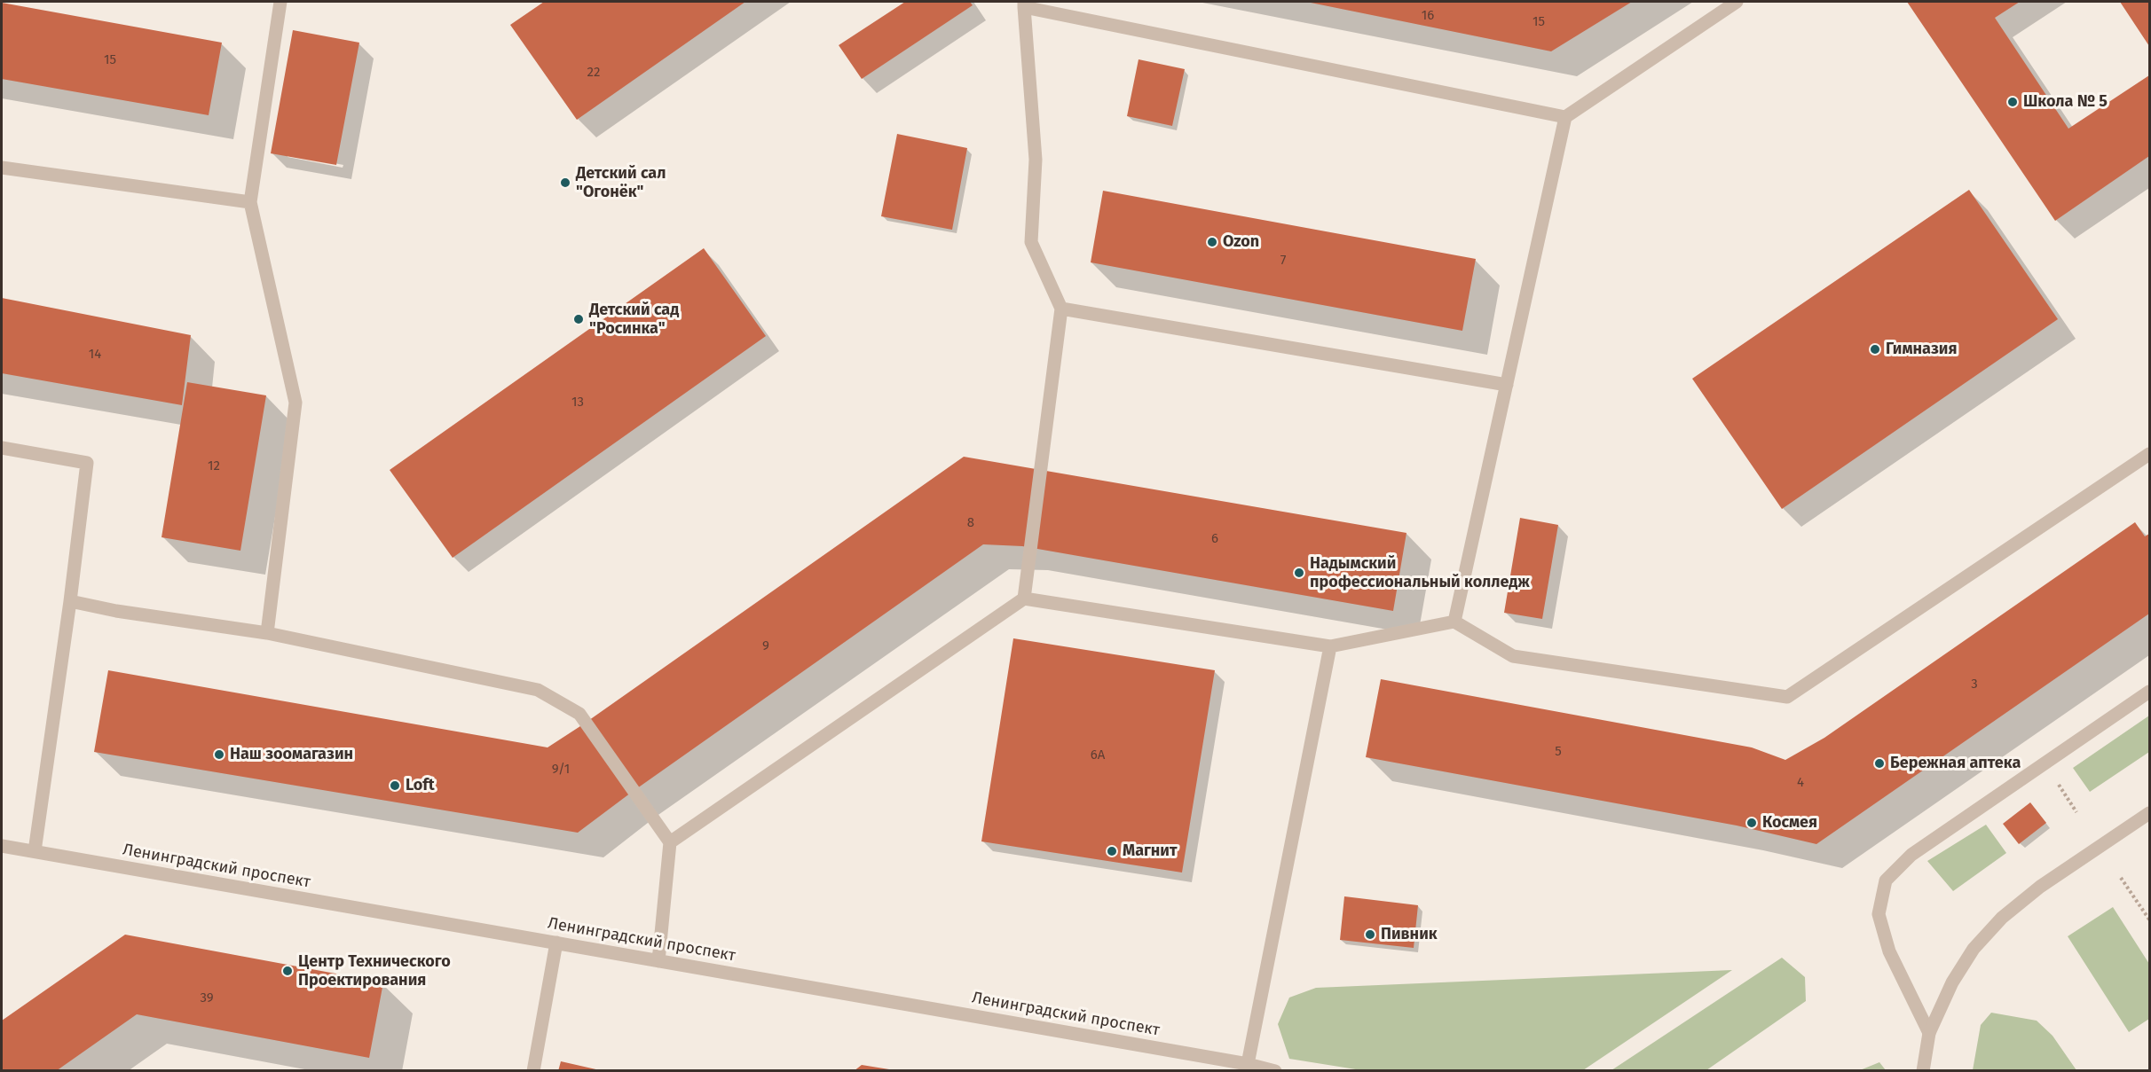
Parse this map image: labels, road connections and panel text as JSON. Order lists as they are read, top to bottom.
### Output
{
  "streets": {
    "street": ["Ленинградский проспект"]
  },
  "places": [
    "Школа № 5",
    "Детский сал \"Огонёк\"",
    "Ozon",
    "Детский сад \"Росинка\"",
    "Гимназия",
    "Надымский профессиональный колледж",
    "Наш зоомагазин",
    "Бережная аптека",
    "Loft",
    "Космея",
    "Магнит",
    "Пивник",
    "Центр Технического Проектирования"
  ],
  "house_numbers": [
    "16",
    "15",
    "15",
    "22",
    "7",
    "14",
    "13",
    "12",
    "8",
    "6",
    "9",
    "3",
    "5",
    "6А",
    "9/1",
    "4",
    "39"
  ]
}
